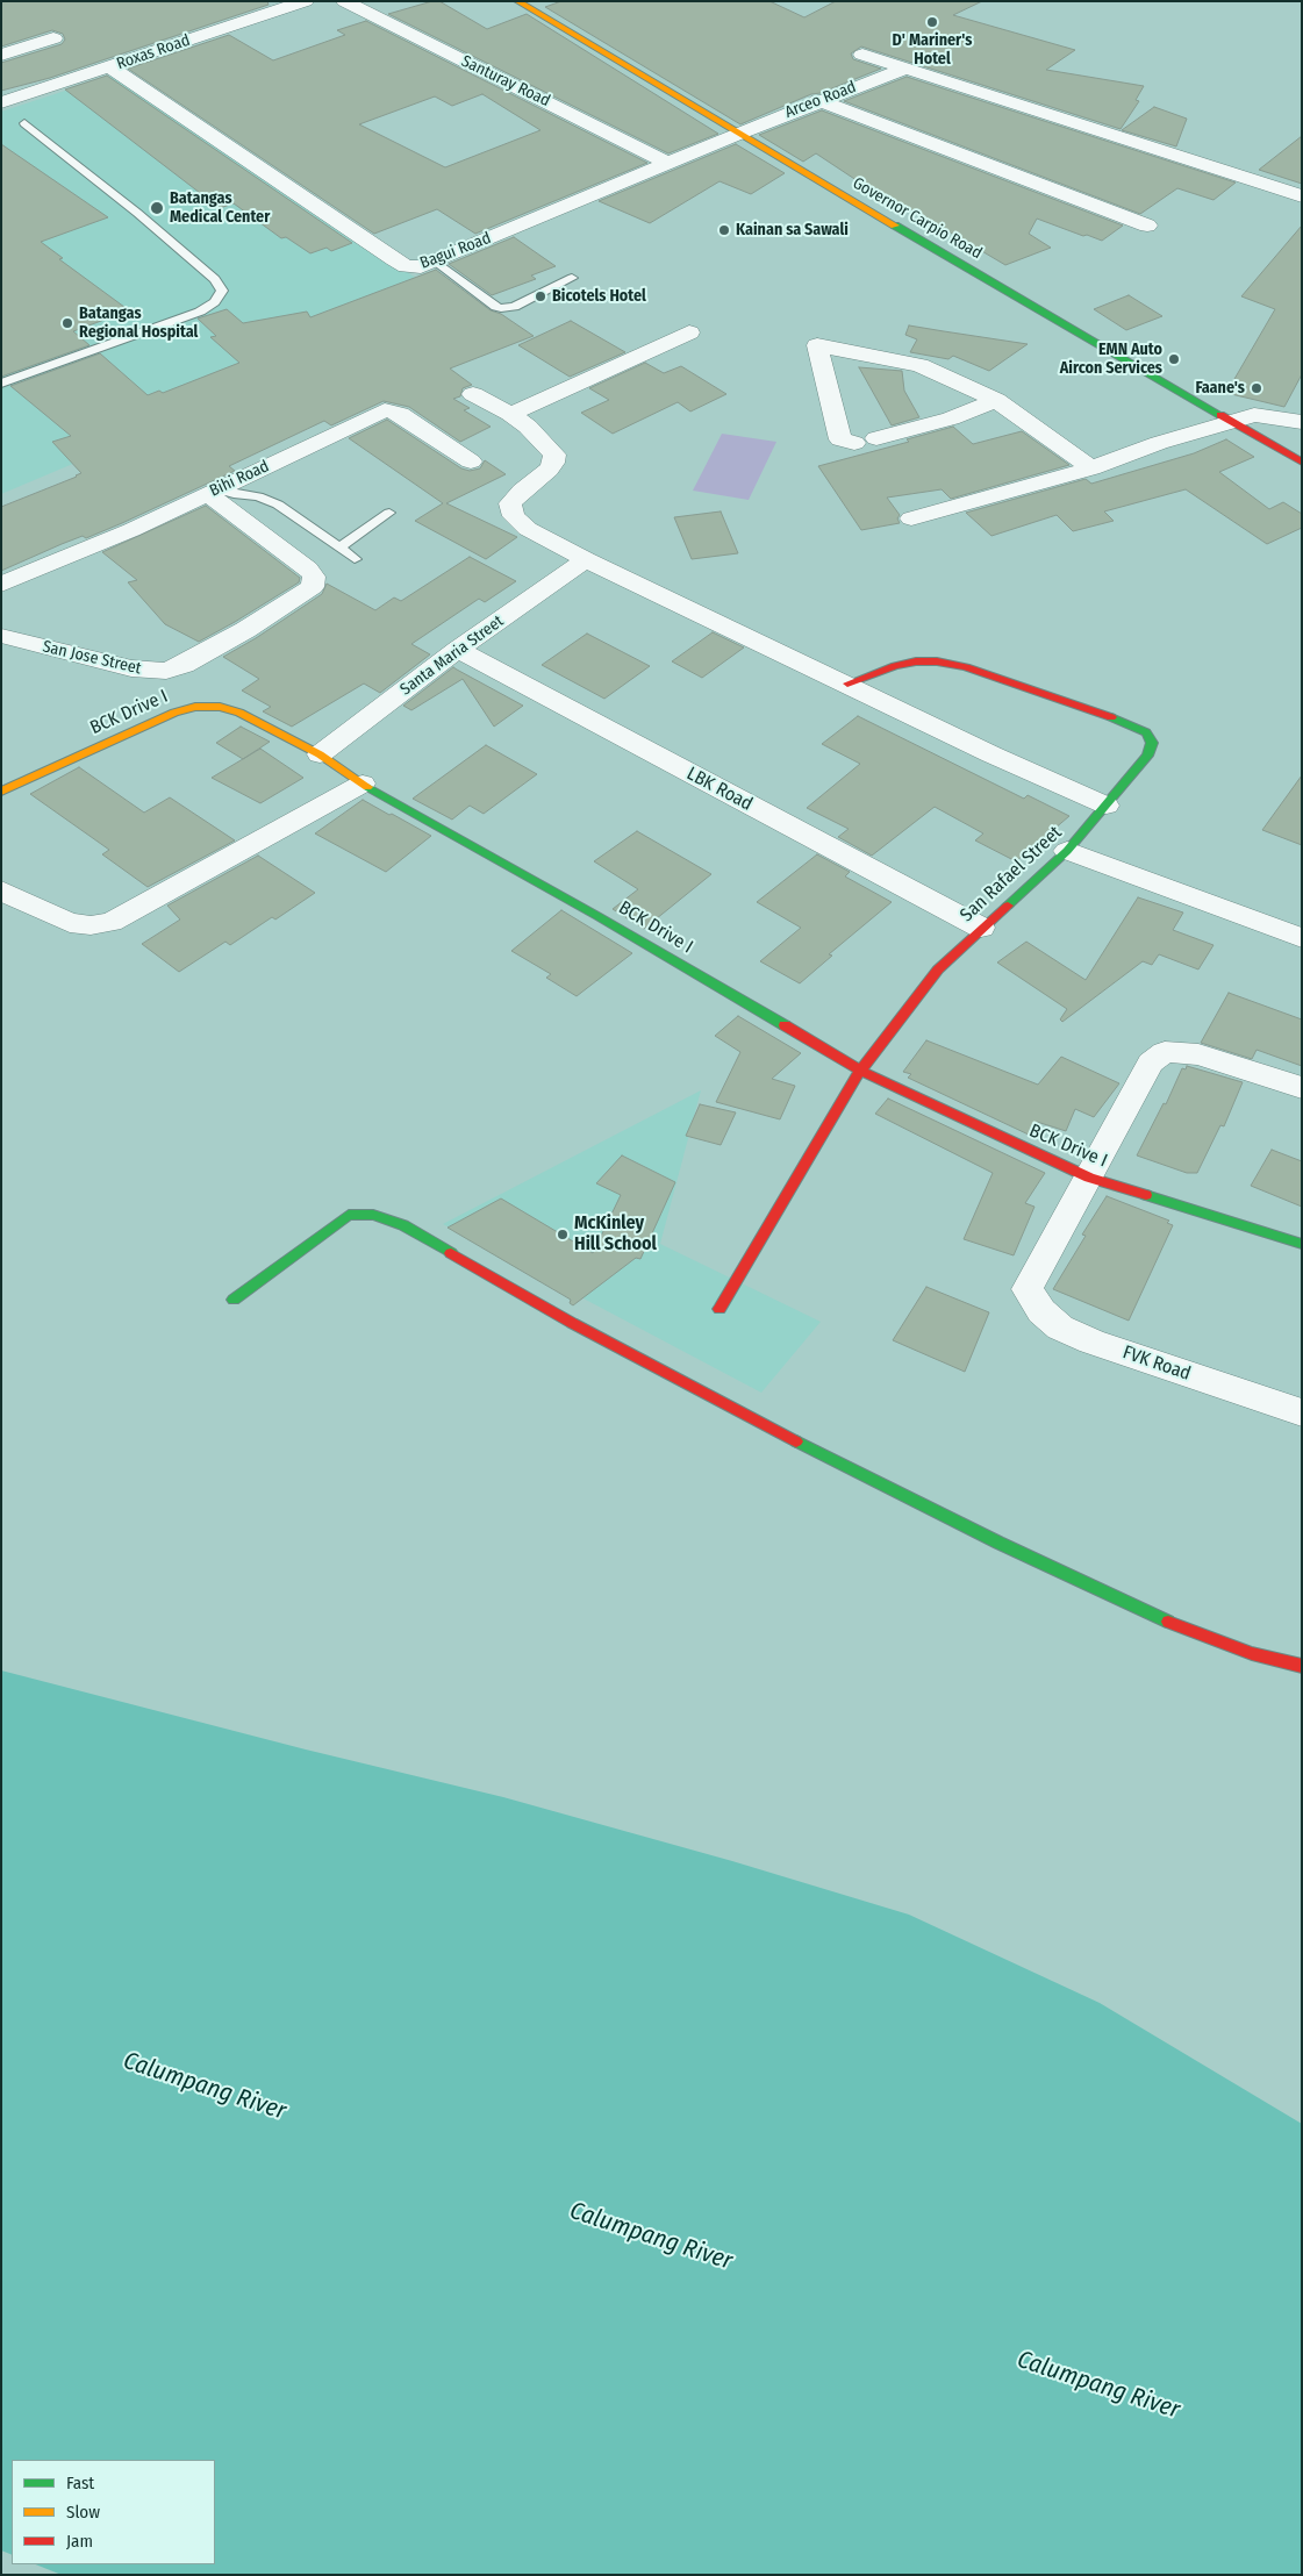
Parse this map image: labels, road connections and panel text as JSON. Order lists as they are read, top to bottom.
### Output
{
  "streets": {
    "street": [
      "Roxas Road",
      "Santuray Road",
      "Arceo Road",
      "Governor Carpio Road",
      "Bagui Road",
      "Bihi Road",
      "Santa Maria Street",
      "San Jose Street",
      "BCK Drive I",
      "LBK Road",
      "San Rafael Street",
      "FVK Road"
    ]
  },
  "crossings": [
    ["Roxas Road", "Bagui Road"],
    ["Santuray Road", "Bagui Road"],
    ["Arceo Road", "Governor Carpio Road"],
    ["Arceo Road", "Bagui Road"],
    ["Governor Carpio Road", "Bagui Road"],
    ["Bihi Road", "San Jose Street"],
    ["Santa Maria Street", "BCK Drive I"],
    ["Santa Maria Street", "LBK Road"],
    ["BCK Drive I", "San Rafael Street"],
    ["BCK Drive I", "FVK Road"],
    ["LBK Road", "San Rafael Street"]
  ],
  "water": ["Calumpang River"],
  "places": [
    "D' Mariner's Hotel",
    "Batangas Medical Center",
    "Kainan sa Sawali",
    "Bicotels Hotel",
    "Batangas Regional Hospital",
    "EMN Auto Aircon Services",
    "Faane's",
    "McKinley Hill School"
  ],
  "legend": ["Fast", "Slow", "Jam"]
}
